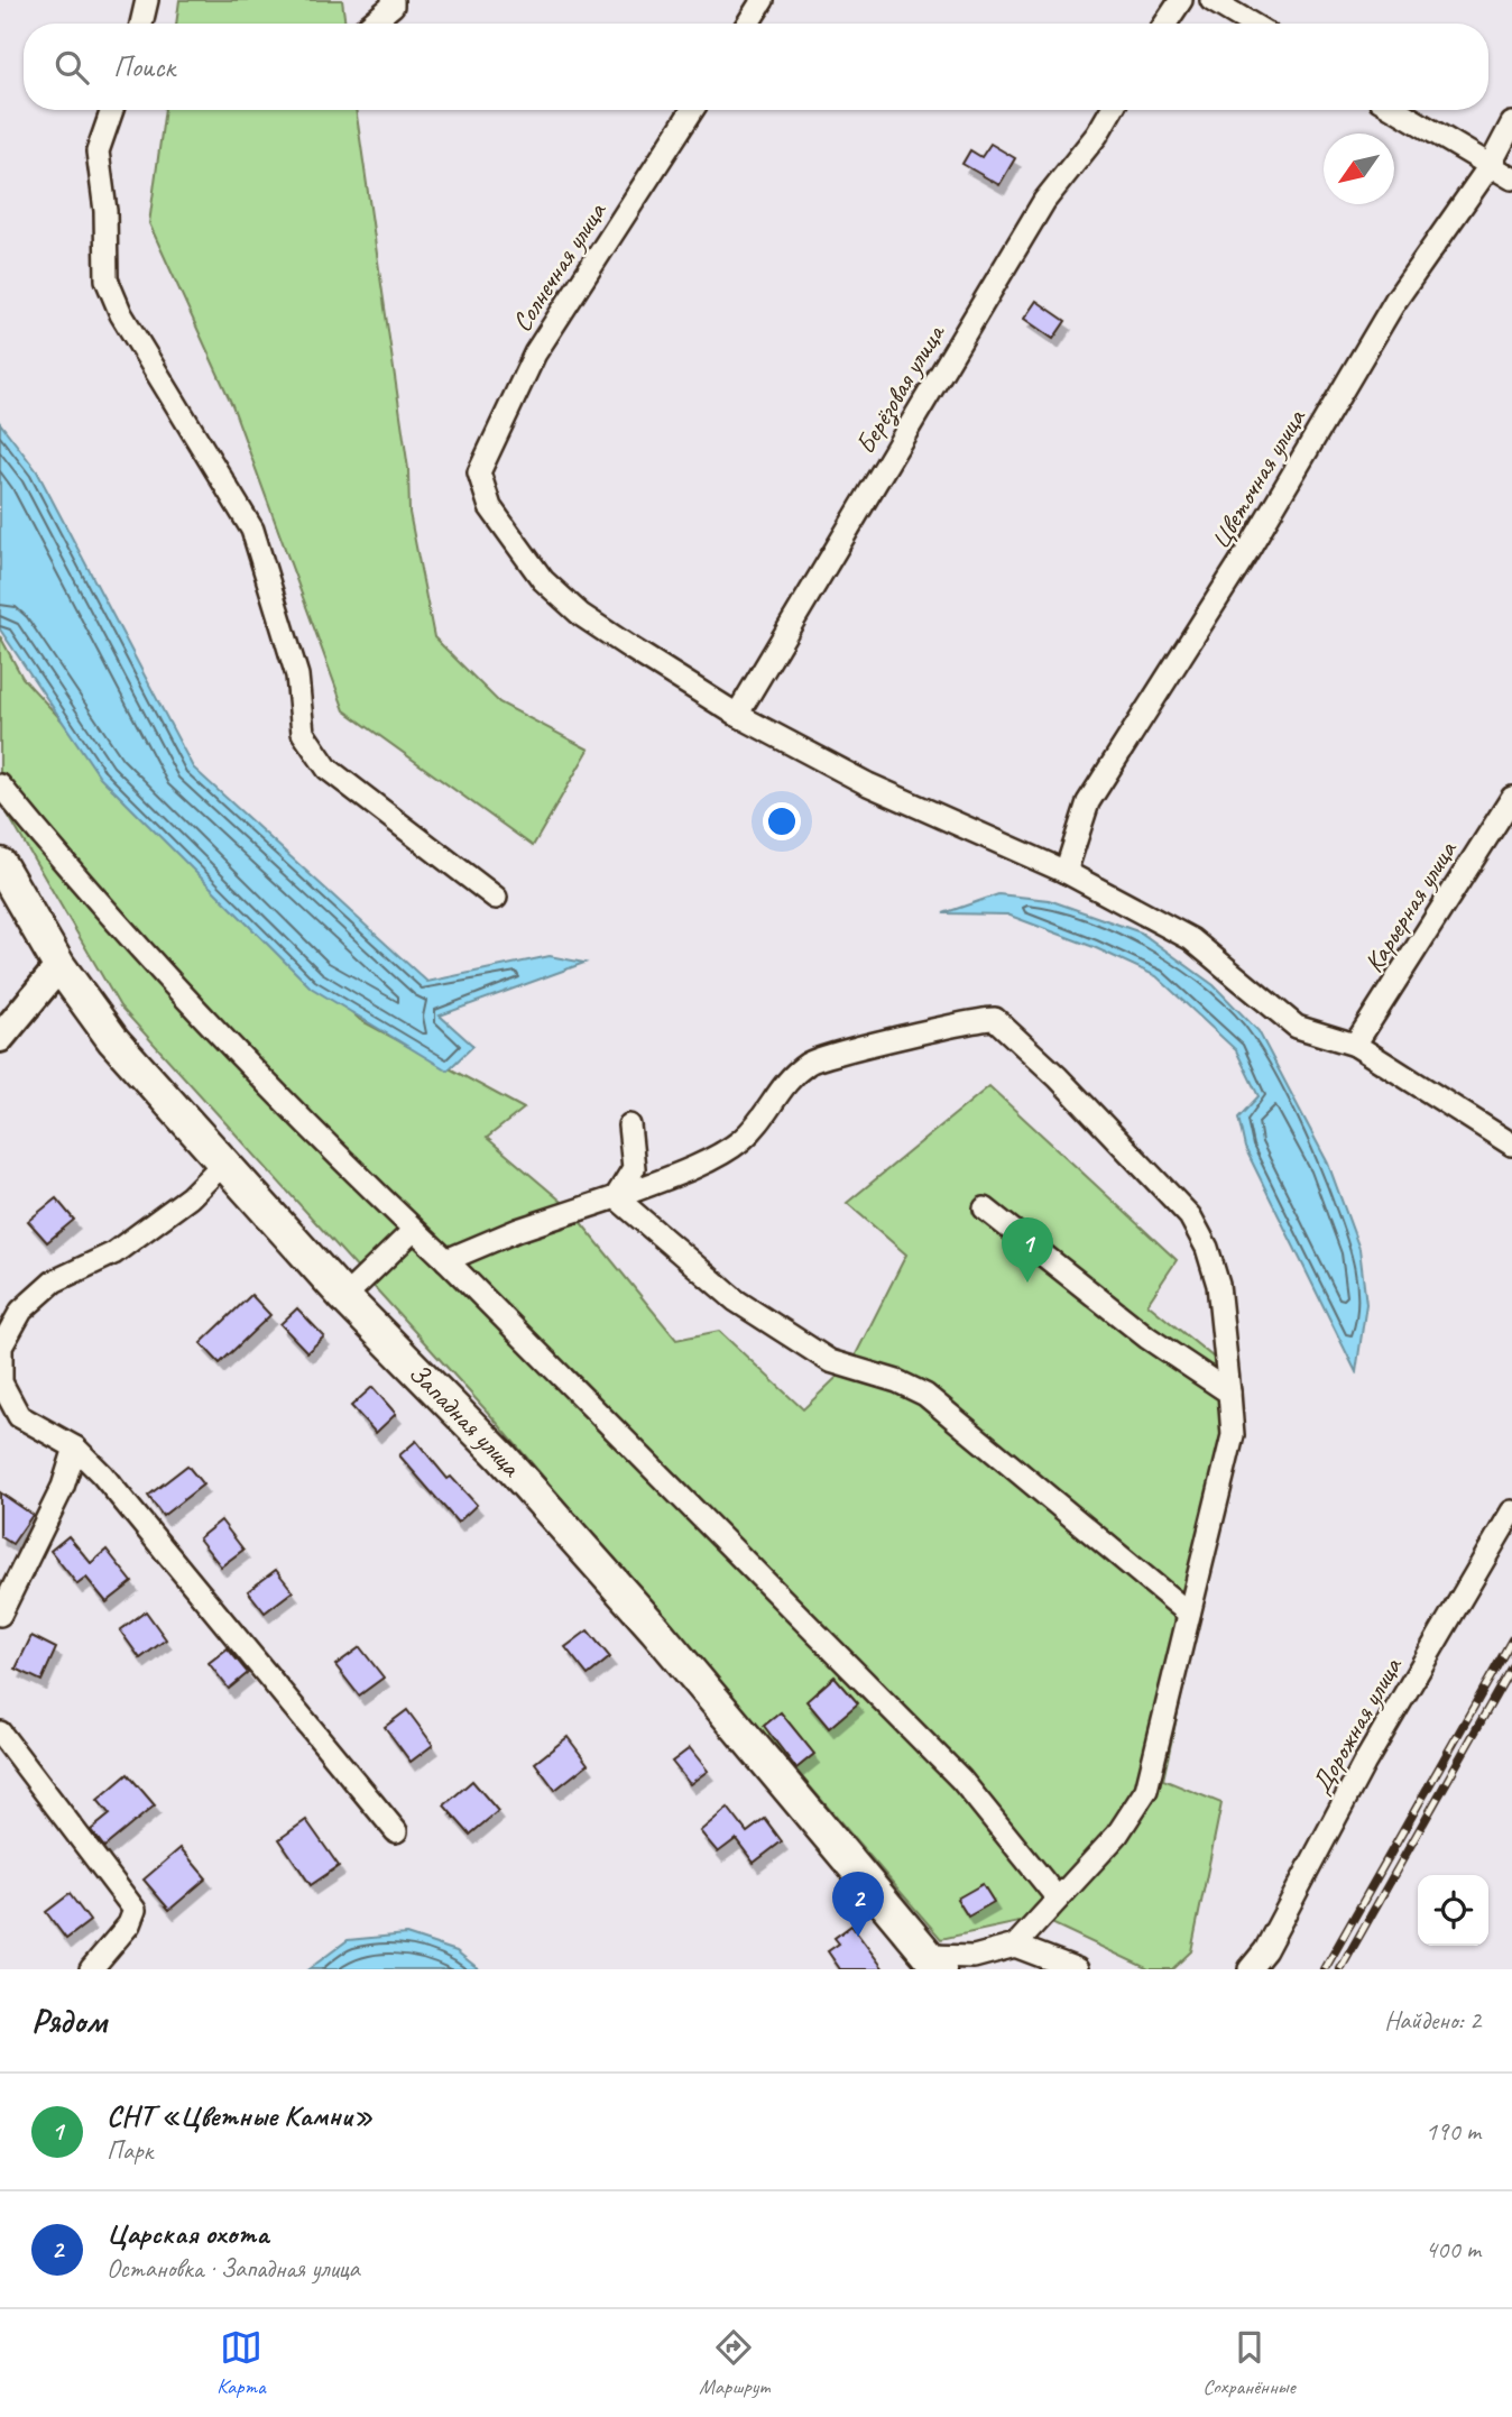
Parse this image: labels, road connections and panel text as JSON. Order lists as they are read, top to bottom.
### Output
{
  "streets": {
    "main road": ["Западная улица"],
    "street": [
      "Солнечная улица",
      "Берёзовая улица",
      "Цветочная улица",
      "Карьерная улица",
      "Дорожная улица"
    ]
  },
  "crossings": [
    ["Солнечная улица", "Берёзовая улица"]
  ],
  "north": "bottom left",
  "page": {
    "search": "Поиск",
    "pins": ["1", "2"],
    "heading": ["Рядом", "Найдено: 2"],
    "list": [
      {
        "mark": "1",
        "name": "СНТ «Цветные Камни»",
        "note": "Парк",
        "value": "190 m"
      },
      {
        "mark": "2",
        "name": "Царская охота",
        "note": "Остановка · Западная улица",
        "value": "400 m"
      }
    ],
    "nav": ["Карта", "Маршрут", "Сохранённые"]
  }
}
